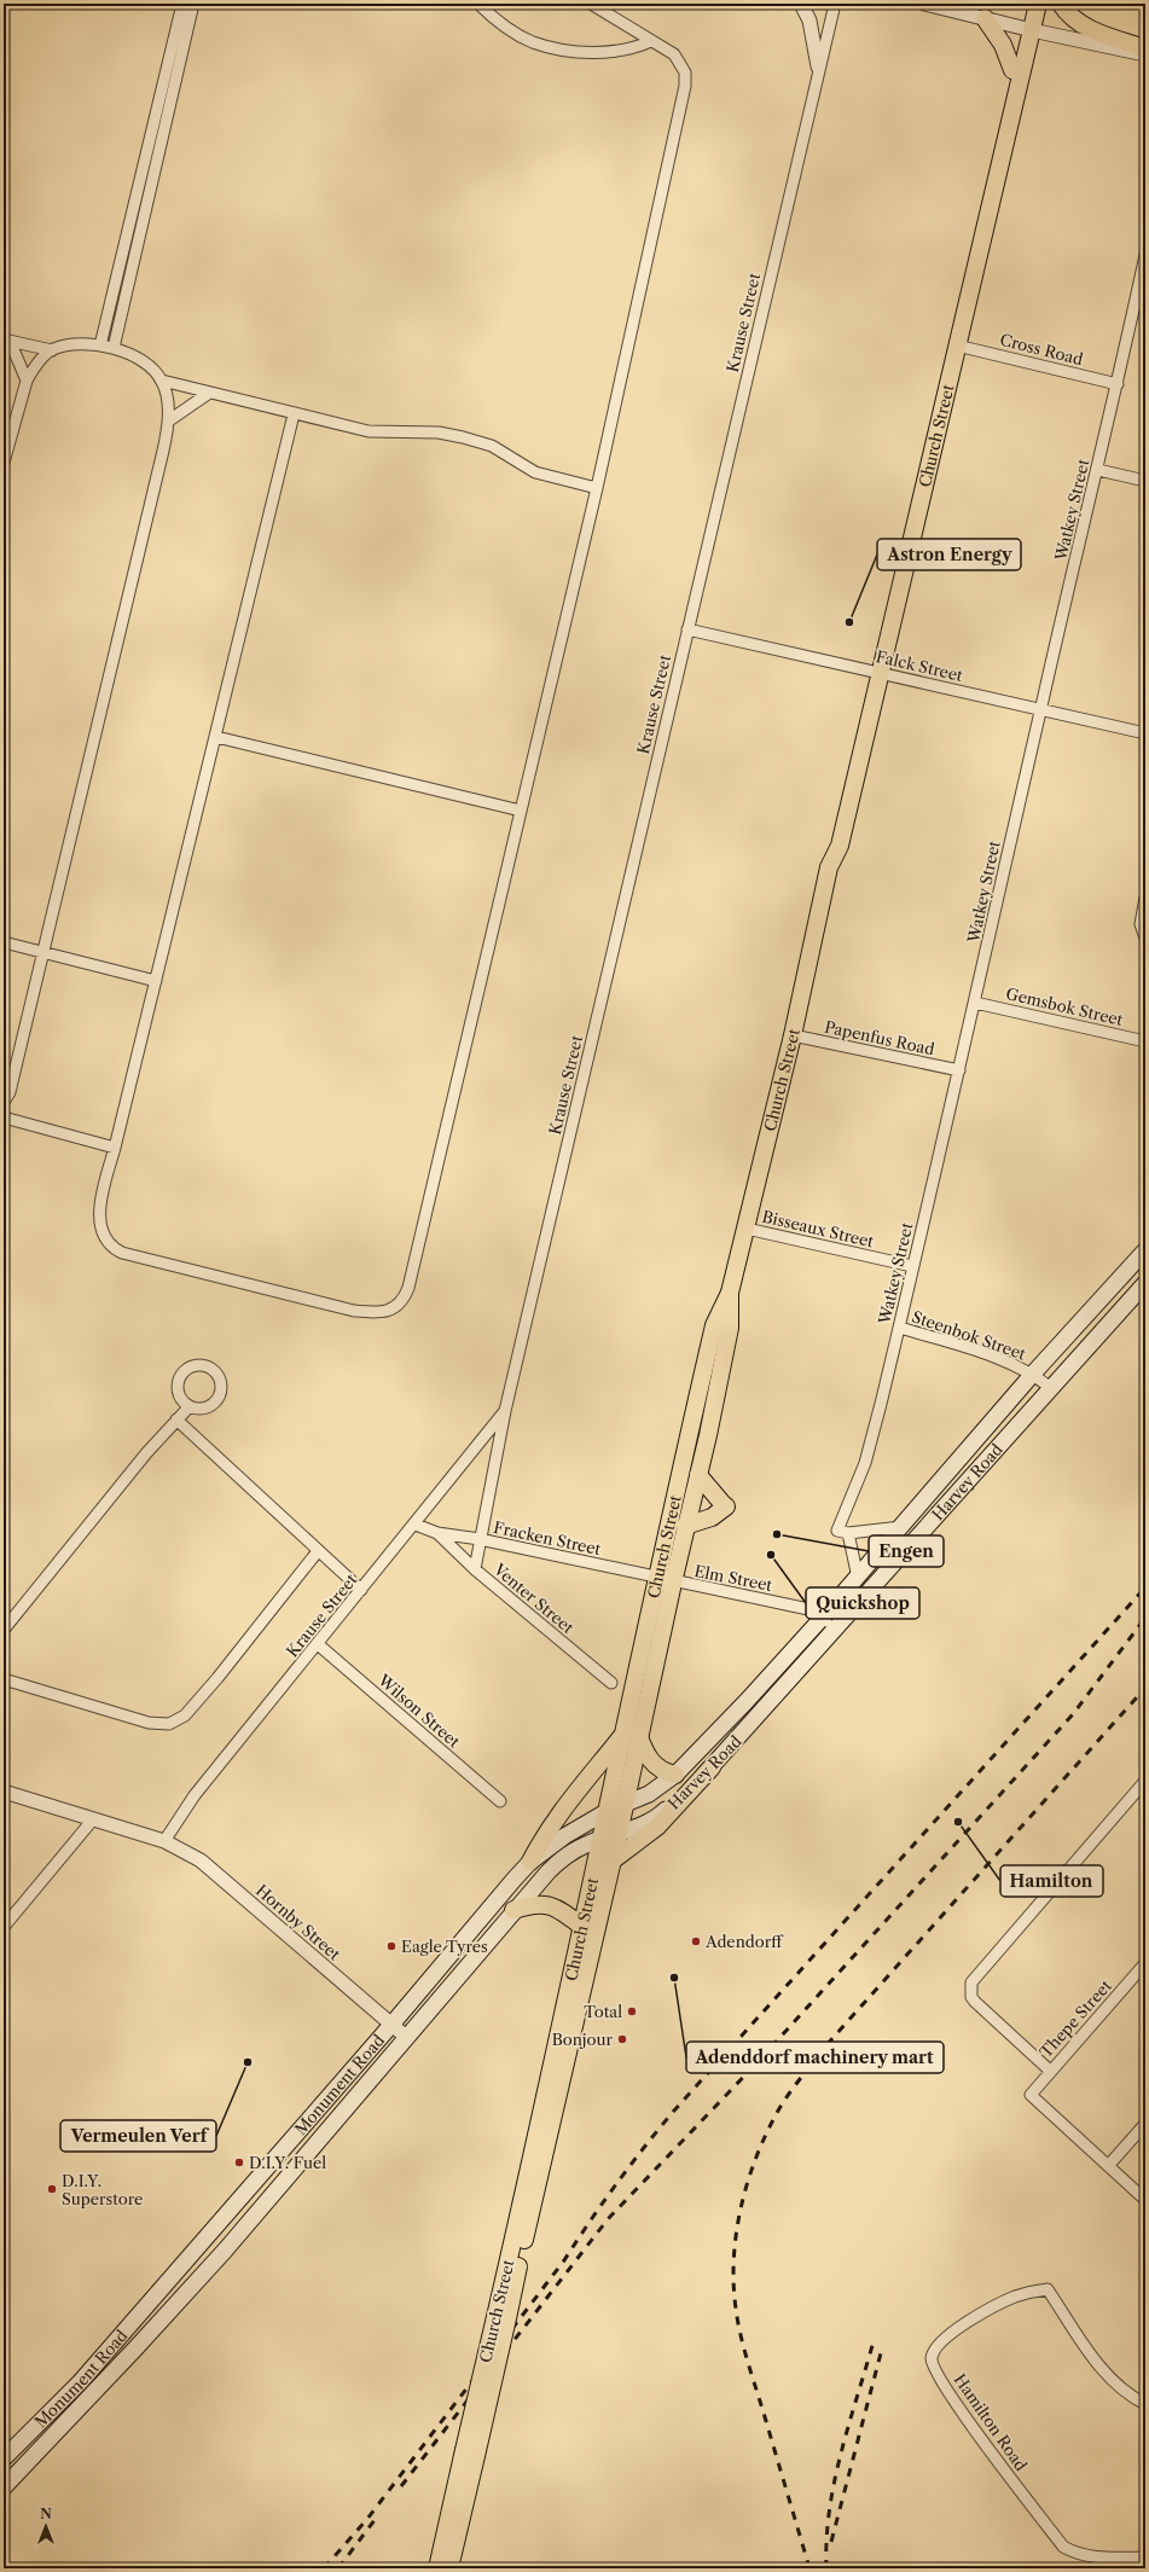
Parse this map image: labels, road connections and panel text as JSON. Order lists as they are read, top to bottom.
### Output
{
  "streets": {
    "main road": ["Church Street", "Harvey Road", "Monument Road"],
    "street": [
      "Krause Street",
      "Cross Road",
      "Watkey Street",
      "Falck Street",
      "Gemsbok Street",
      "Papenfus Road",
      "Bisseaux Street",
      "Steenbok Street",
      "Fracken Street",
      "Elm Street",
      "Venter Street",
      "Wilson Street",
      "Hornby Street",
      "Thepe Street",
      "Hamilton Road"
    ]
  },
  "crossings": [
    ["Krause Street", "Falck Street"],
    ["Krause Street", "Fracken Street"],
    ["Krause Street", "Venter Street"],
    ["Krause Street", "Wilson Street"],
    ["Krause Street", "Hornby Street"],
    ["Cross Road", "Church Street"],
    ["Cross Road", "Watkey Street"],
    ["Church Street", "Falck Street"],
    ["Church Street", "Papenfus Road"],
    ["Church Street", "Bisseaux Street"],
    ["Church Street", "Harvey Road"],
    ["Church Street", "Fracken Street"],
    ["Church Street", "Elm Street"],
    ["Church Street", "Monument Road"],
    ["Watkey Street", "Falck Street"],
    ["Watkey Street", "Gemsbok Street"],
    ["Watkey Street", "Papenfus Road"],
    ["Watkey Street", "Bisseaux Street"],
    ["Watkey Street", "Steenbok Street"],
    ["Steenbok Street", "Harvey Road"],
    ["Harvey Road", "Elm Street"],
    ["Harvey Road", "Monument Road"],
    ["Fracken Street", "Elm Street"],
    ["Fracken Street", "Venter Street"],
    ["Hornby Street", "Monument Road"]
  ],
  "places": [
    "Astron Energy",
    "Engen",
    "Quickshop",
    "Hamilton",
    "Adendorff",
    "Eagle Tyres",
    "Adenddorf machinery mart",
    "Total",
    "Bonjour",
    "Vermeulen Verf",
    "D.I.Y. Fuel",
    "D.I.Y. Superstore"
  ],
  "north": "top"
}
